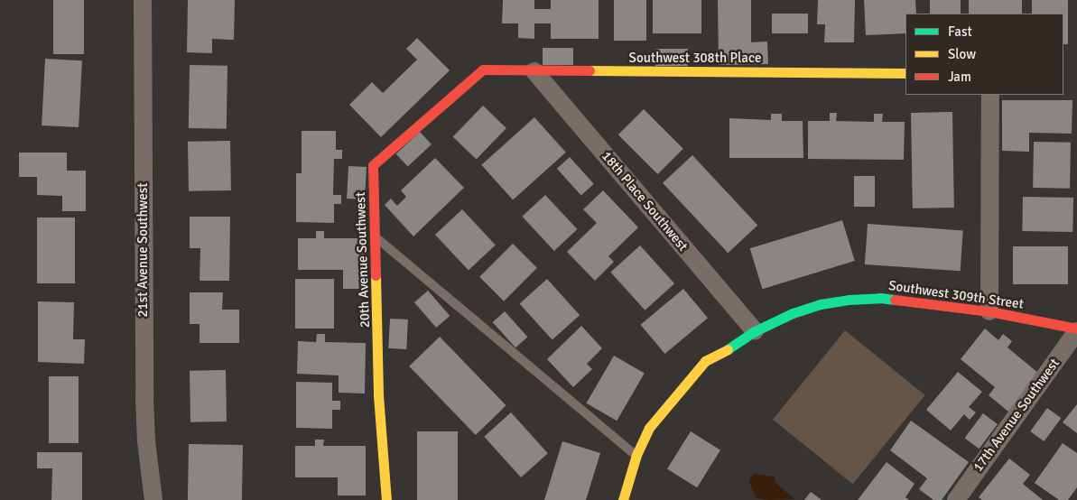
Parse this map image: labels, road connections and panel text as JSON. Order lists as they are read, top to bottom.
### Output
{
  "streets": {
    "street": [
      "Southwest 308th Place",
      "18th Place Southwest",
      "21st Avenue Southwest",
      "20th Avenue Southwest",
      "Southwest 309th Street",
      "17th Avenue Southwest"
    ]
  },
  "crossings": [
    ["Southwest 308th Place", "18th Place Southwest"],
    ["Southwest 308th Place", "20th Avenue Southwest"],
    ["18th Place Southwest", "Southwest 309th Street"],
    ["Southwest 309th Street", "17th Avenue Southwest"]
  ],
  "legend": ["Fast", "Slow", "Jam"]
}
